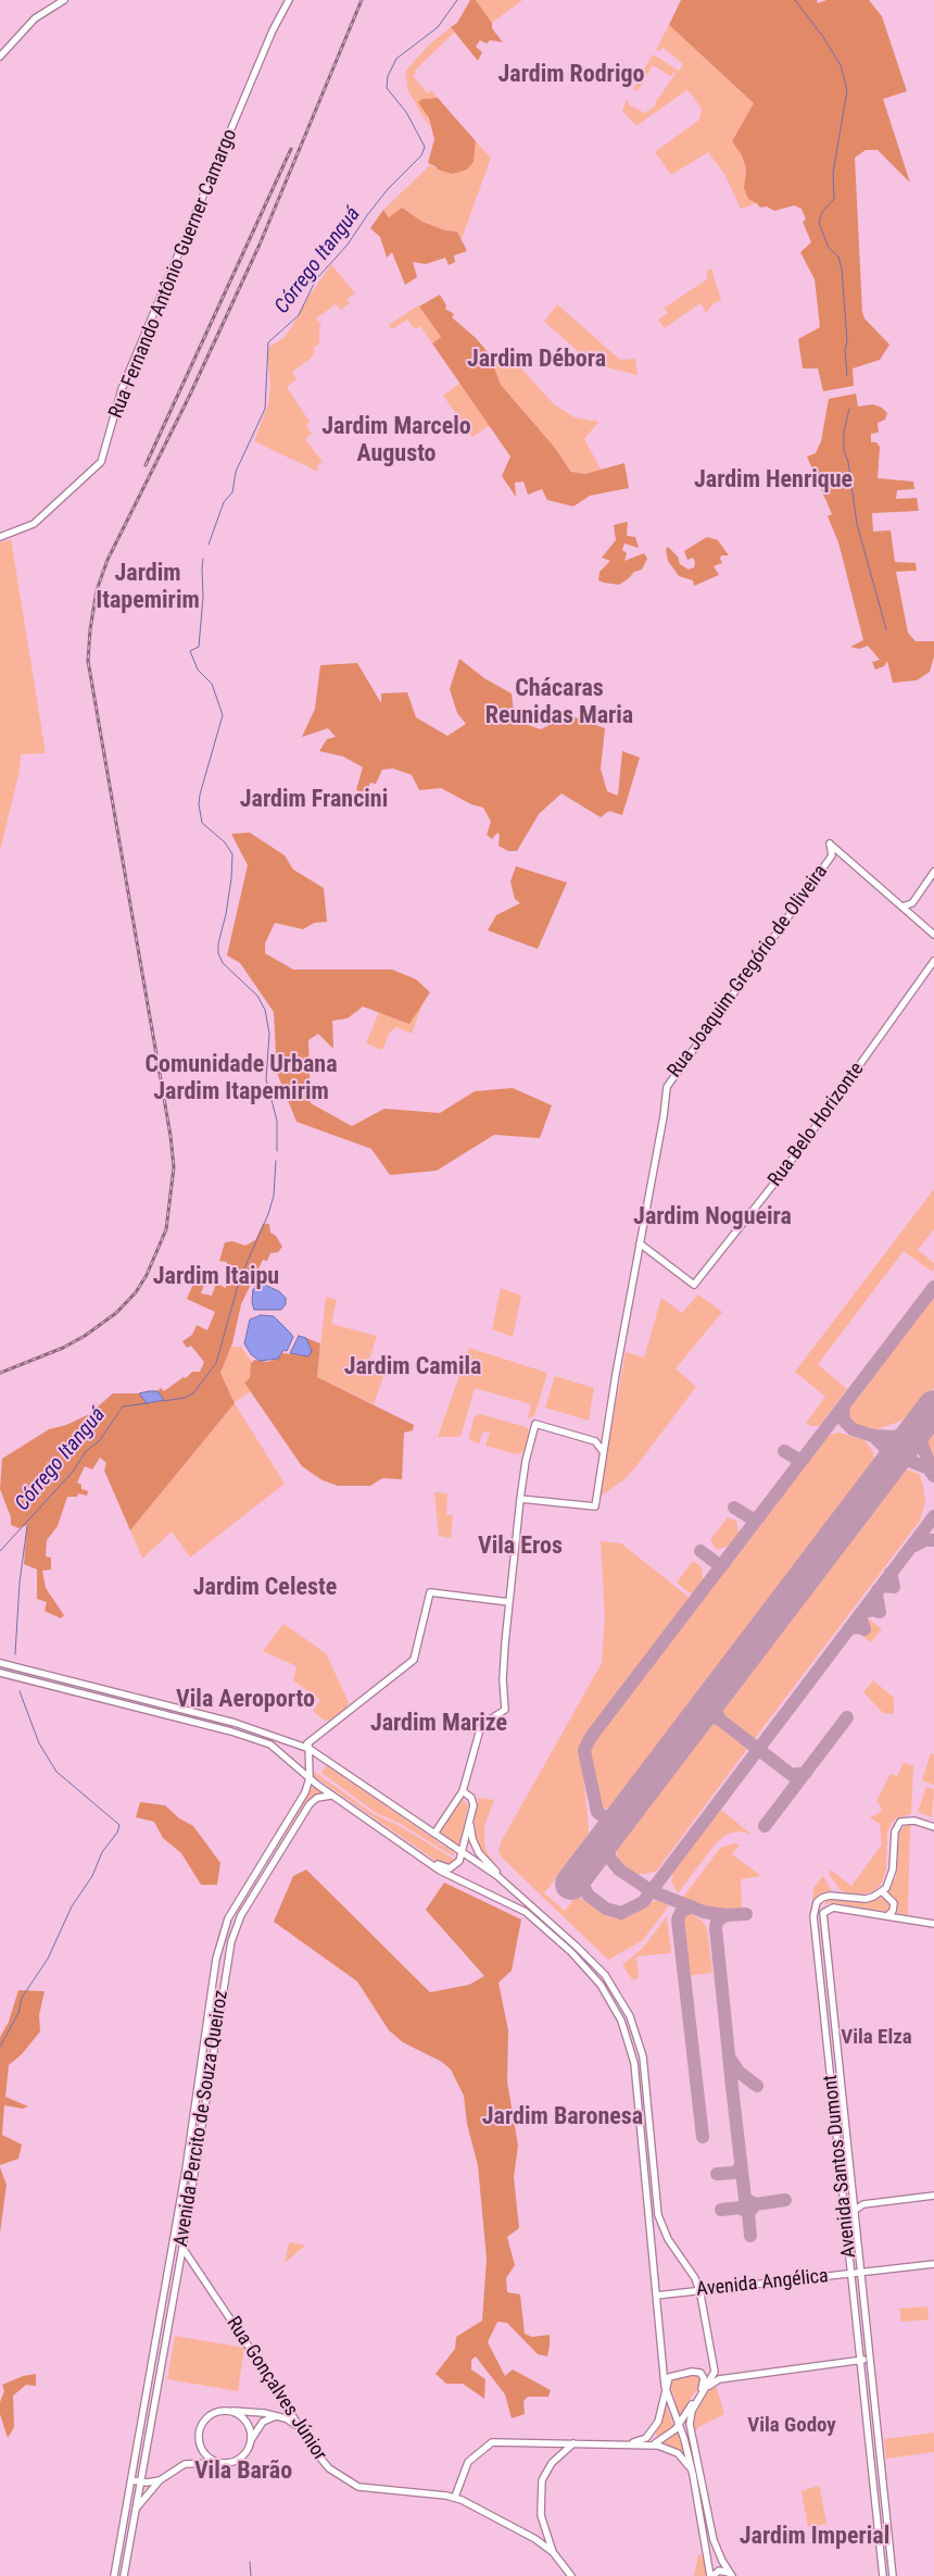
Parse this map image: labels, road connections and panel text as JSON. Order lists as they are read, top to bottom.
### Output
{
  "streets": {
    "main road": [
      "Rua Fernando Antônio Guerner Camargo",
      "Rua Joaquim Gregório de Oliveira",
      "Rua Belo Horizonte",
      "Avenida Percito de Souza Queiroz",
      "Avenida Santos Dumont",
      "Avenida Angélica",
      "Rua Gonçalves Júnior"
    ]
  },
  "crossings": [
    ["Rua Joaquim Gregório de Oliveira", "Rua Belo Horizonte"],
    ["Avenida Percito de Souza Queiroz", "Rua Gonçalves Júnior"],
    ["Avenida Santos Dumont", "Avenida Angélica"]
  ],
  "districts": [
    "Jardim Rodrigo",
    "Jardim Débora",
    "Jardim Marcelo Augusto",
    "Jardim Henrique",
    "Jardim Itapemirim",
    "Chácaras Reunidas Maria",
    "Jardim Francini",
    "Comunidade Urbana Jardim Itapemirim",
    "Jardim Nogueira",
    "Jardim Itaipu",
    "Jardim Camila",
    "Vila Eros",
    "Jardim Celeste",
    "Vila Aeroporto",
    "Jardim Marize",
    "Vila Elza",
    "Jardim Baronesa",
    "Vila Godoy",
    "Vila Barão",
    "Jardim Imperial"
  ],
  "water": ["Córrego Itanguá"]
}
